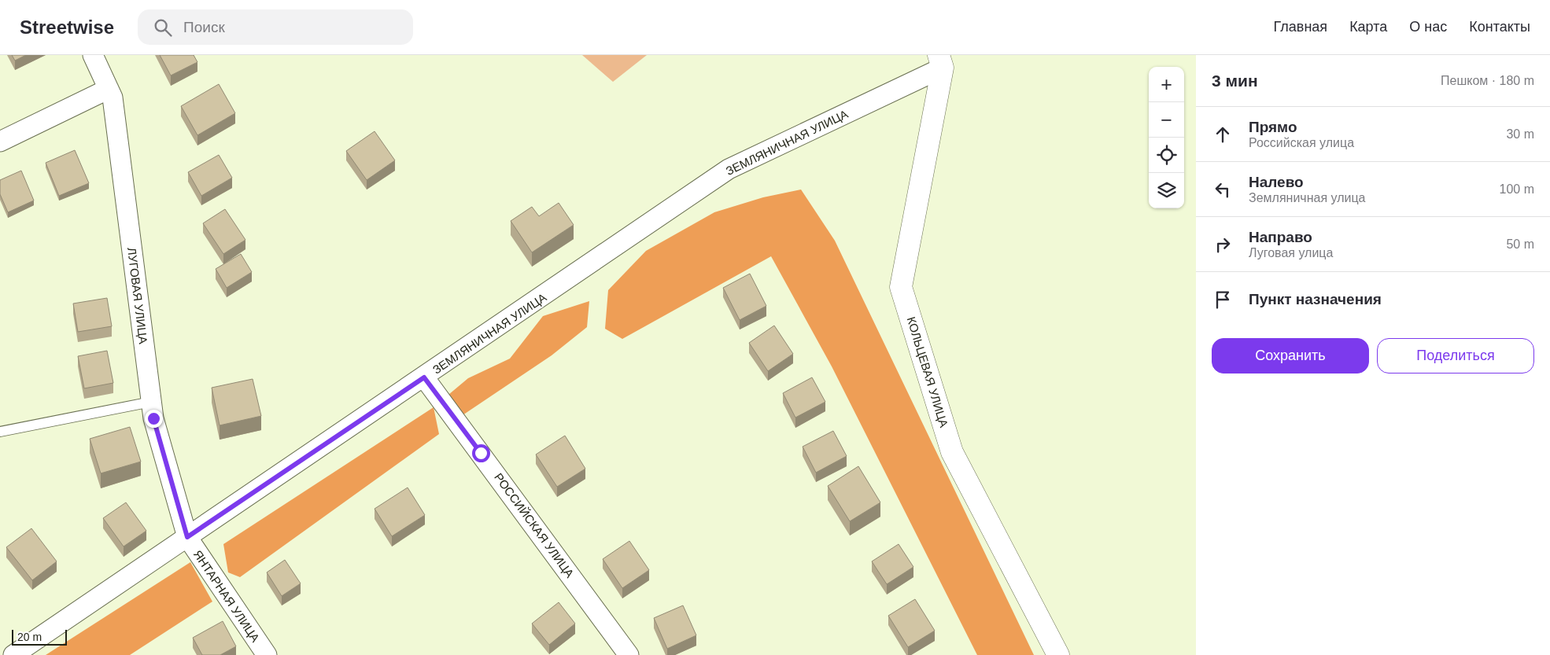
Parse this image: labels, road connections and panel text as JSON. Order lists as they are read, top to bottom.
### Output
{
  "streets": {
    "street": [
      "ЗЕМЛЯНИЧНАЯ УЛИЦА",
      "ЛУГОВАЯ УЛИЦА",
      "КОЛЬЦЕВАЯ УЛИЦА",
      "РОССИЙСКАЯ УЛИЦА",
      "ЯНТАРНАЯ УЛИЦА"
    ]
  },
  "crossings": [
    ["ЗЕМЛЯНИЧНАЯ УЛИЦА", "ЛУГОВАЯ УЛИЦА"],
    ["ЗЕМЛЯНИЧНАЯ УЛИЦА", "КОЛЬЦЕВАЯ УЛИЦА"],
    ["ЗЕМЛЯНИЧНАЯ УЛИЦА", "РОССИЙСКАЯ УЛИЦА"],
    ["ЗЕМЛЯНИЧНАЯ УЛИЦА", "ЯНТАРНАЯ УЛИЦА"],
    ["ЛУГОВАЯ УЛИЦА", "ЯНТАРНАЯ УЛИЦА"]
  ],
  "scale_bar": "20 m",
  "page": {
    "header": "Streetwise",
    "search": "Поиск",
    "nav": [
      "Главная",
      "Карта",
      "О нас",
      "Контакты"
    ],
    "heading": ["3 мин", "Пешком · 180 m"],
    "map_buttons": ["+", "−"],
    "list": [
      ["Прямо", "Российская улица", "30 m"],
      ["Налево", "Земляничная улица", "100 m"],
      ["Направо", "Луговая улица", "50 m"],
      "Пункт назначения"
    ],
    "buttons": ["Сохранить", "Поделиться"],
    "scale": "20 m"
  }
}
